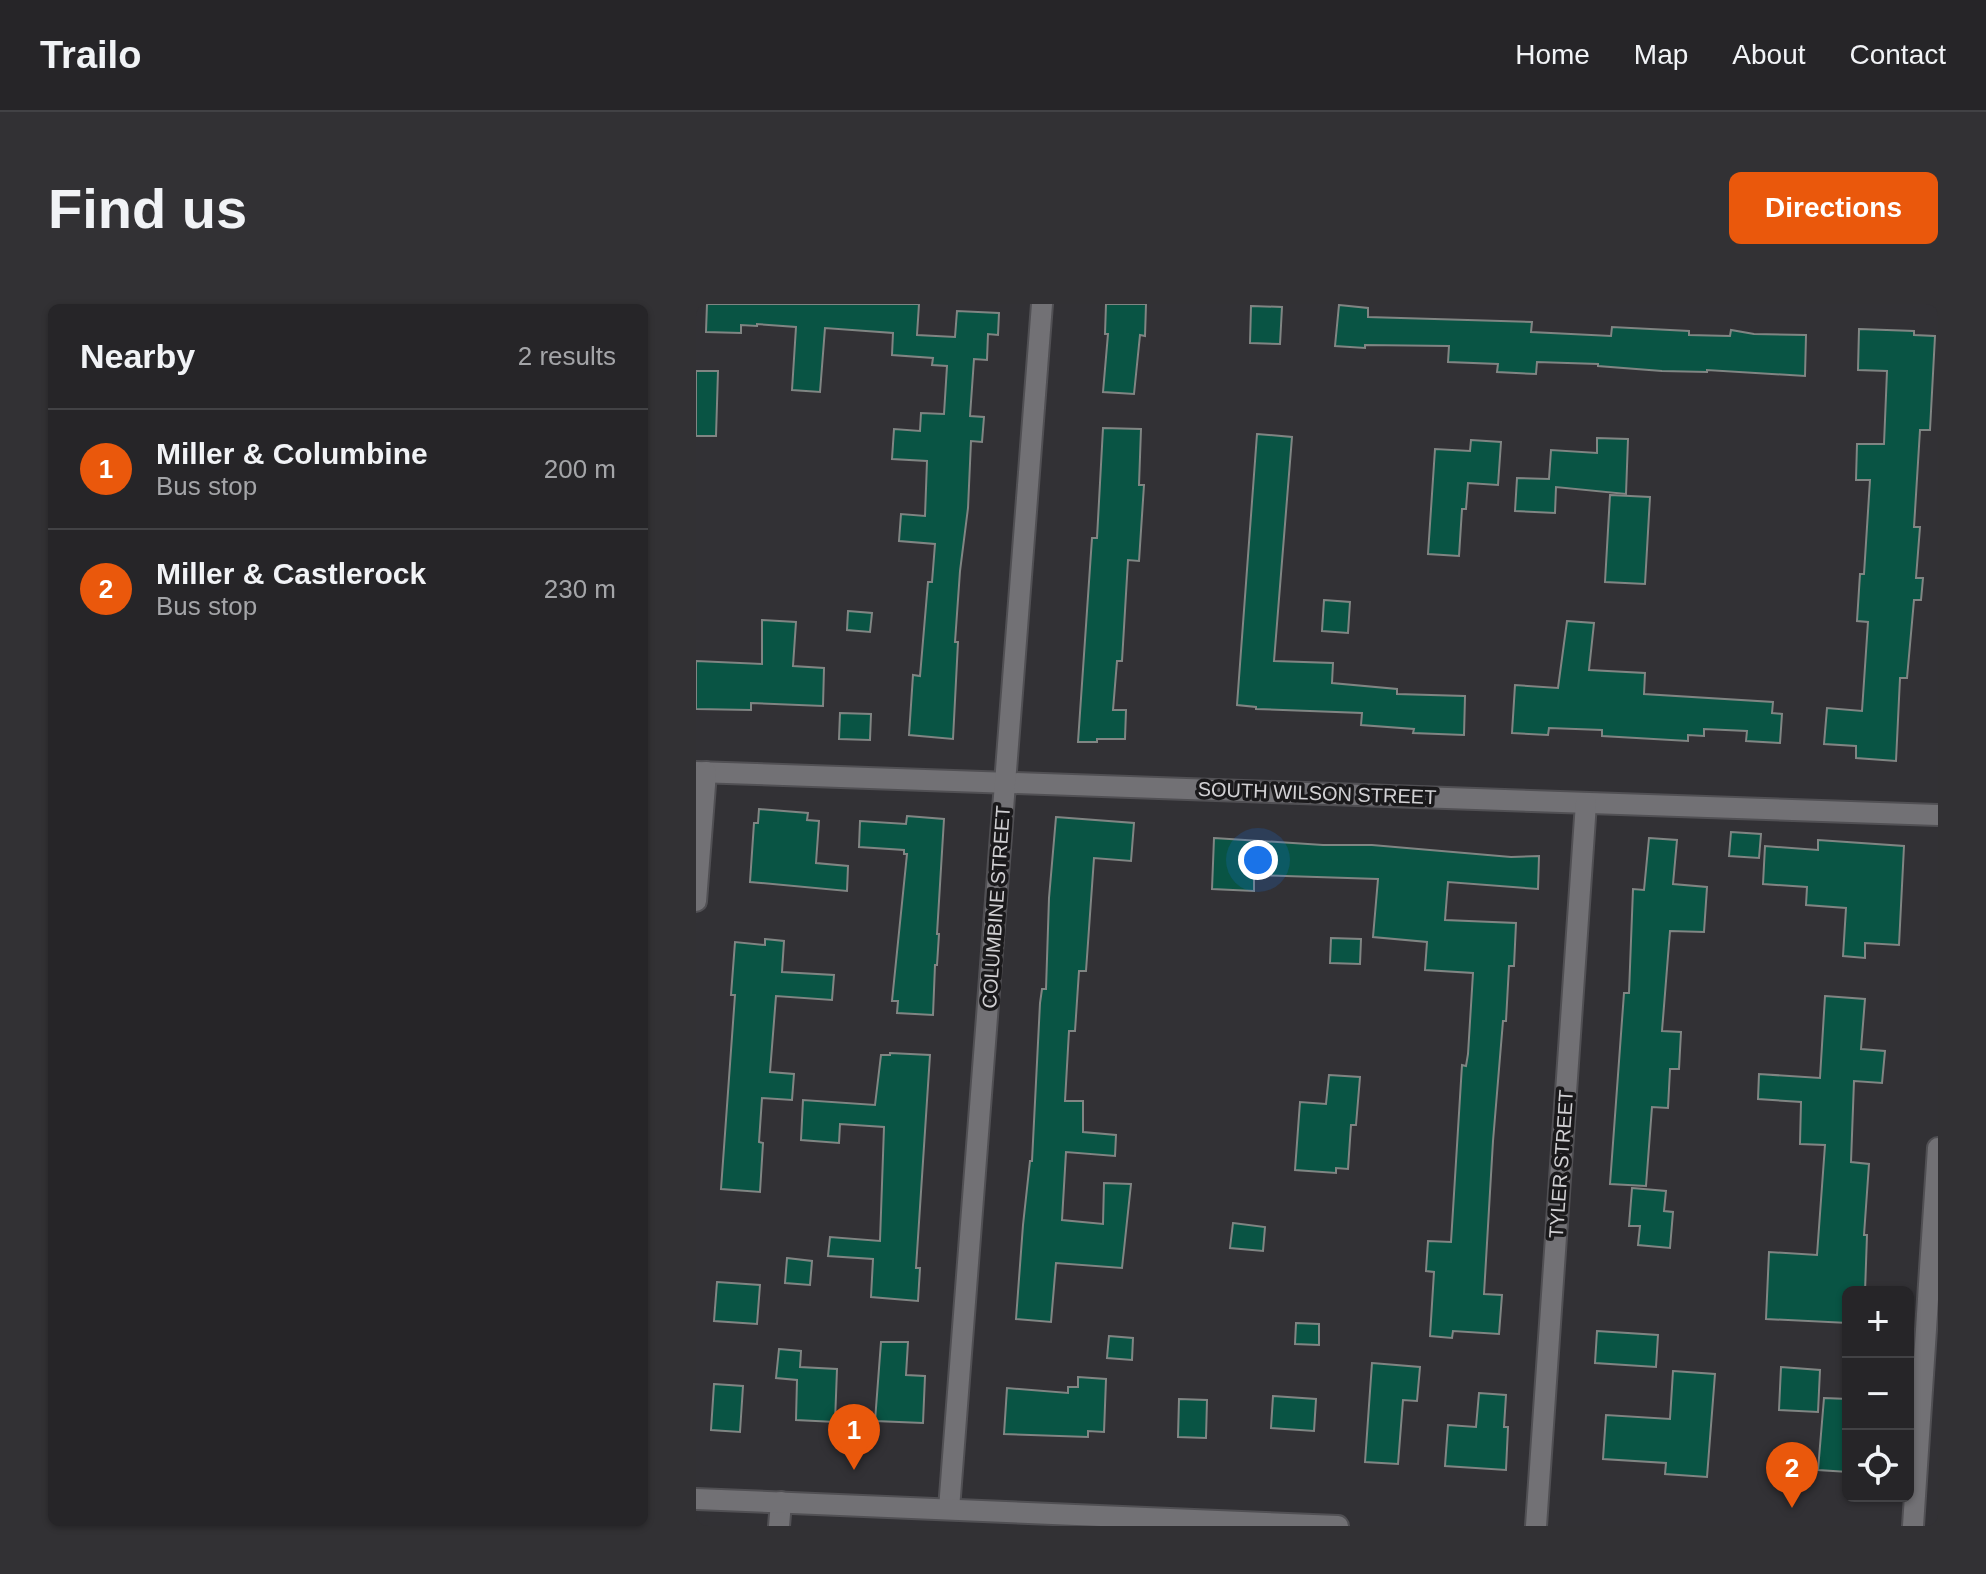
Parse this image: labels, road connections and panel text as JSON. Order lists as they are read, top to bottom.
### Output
{
  "streets": {
    "street": ["SOUTH WILSON STREET", "COLUMBINE STREET", "TYLER STREET"]
  },
  "crossings": [
    ["SOUTH WILSON STREET", "COLUMBINE STREET"],
    ["SOUTH WILSON STREET", "TYLER STREET"]
  ],
  "page": {
    "header": "Trailo",
    "nav": [
      "Home",
      "Map",
      "About",
      "Contact"
    ],
    "buttons": "Directions",
    "title": "Find us",
    "heading": ["Nearby", "2 results"],
    "list": [
      {
        "mark": "1",
        "name": "Miller & Columbine",
        "note": "Bus stop",
        "value": "200 m"
      },
      {
        "mark": "2",
        "name": "Miller & Castlerock",
        "note": "Bus stop",
        "value": "230 m"
      }
    ],
    "map_buttons": ["+", "−"],
    "pins": ["1", "2"]
  }
}
